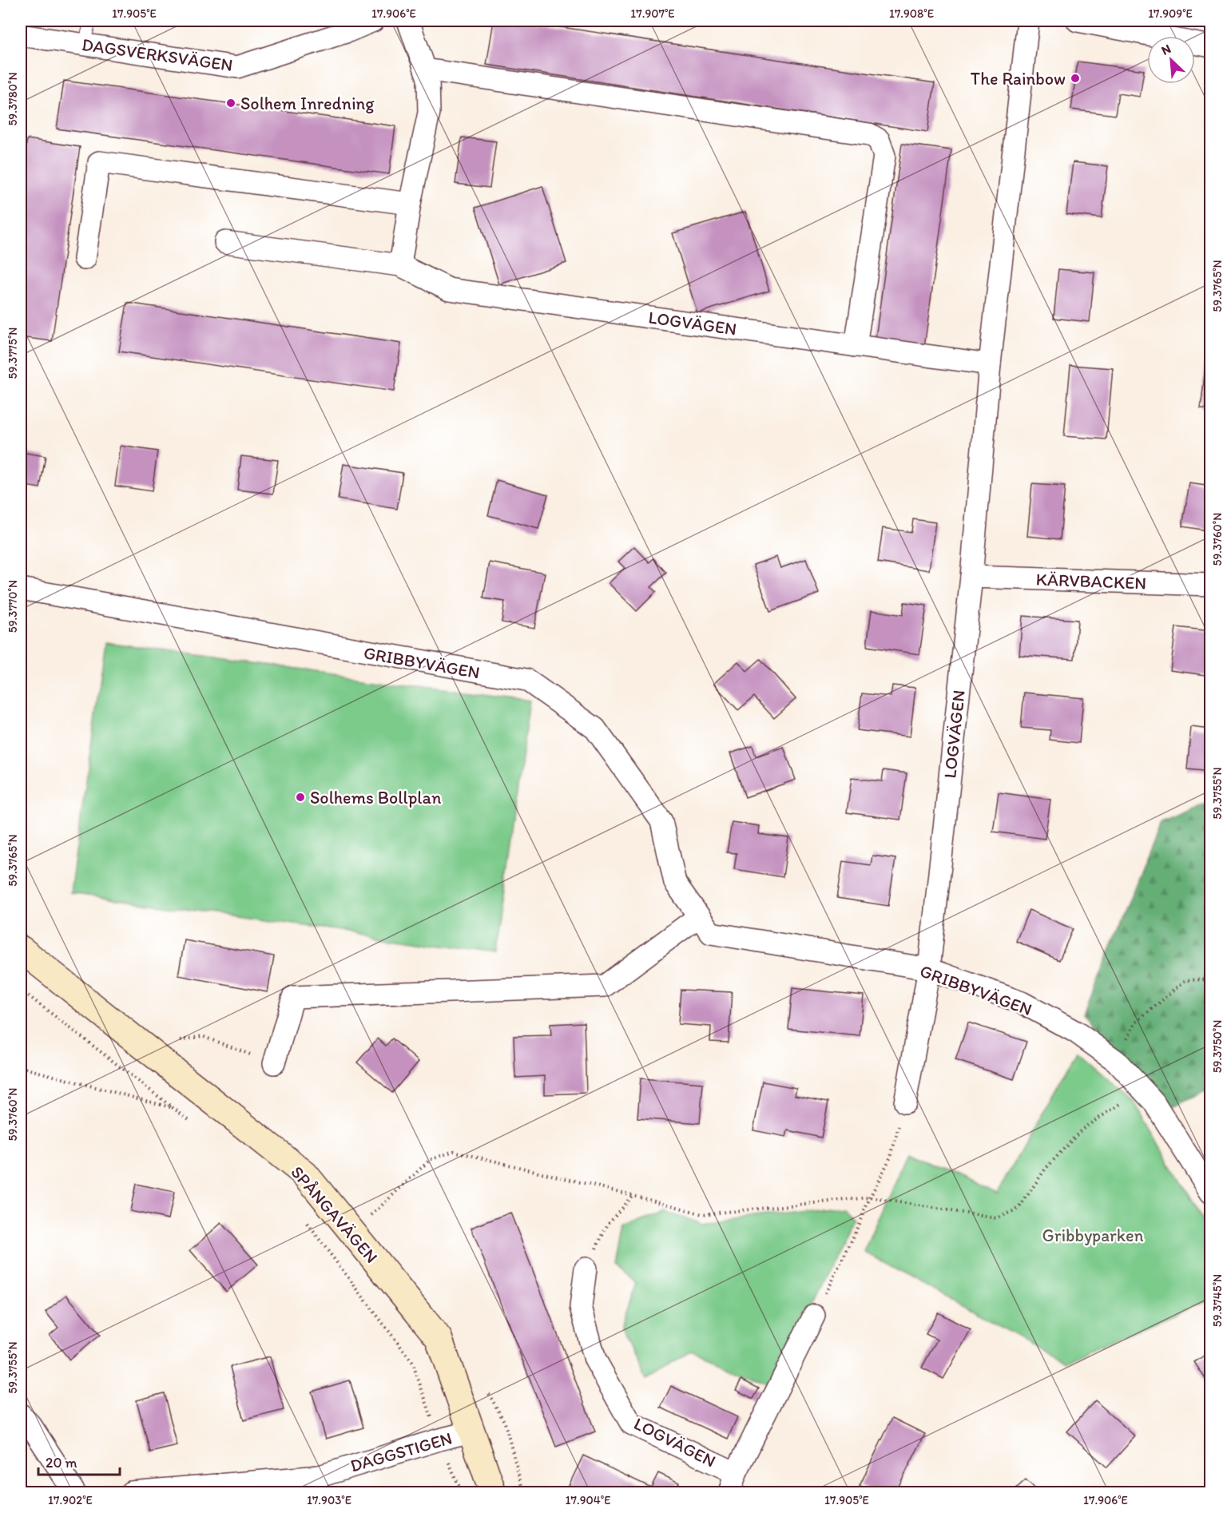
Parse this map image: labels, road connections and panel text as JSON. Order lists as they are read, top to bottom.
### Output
{
  "streets": {
    "street": [
      "DAGSVERKSVÄGEN",
      "LOGVÄGEN",
      "KÄRVBACKEN",
      "GRIBBYVÄGEN",
      "SPÅNGAVÄGEN",
      "DAGGSTIGEN"
    ]
  },
  "crossings": [
    ["LOGVÄGEN", "KÄRVBACKEN"],
    ["LOGVÄGEN", "GRIBBYVÄGEN"],
    ["SPÅNGAVÄGEN", "DAGGSTIGEN"]
  ],
  "parks": ["Gribbyparken"],
  "places": ["The Rainbow", "Solhem Inredning", "Solhems Bollplan"],
  "scale_bar": "20 m",
  "north": "top left",
  "coordinates": [
    "17.905°E",
    "17.906°E",
    "17.907°E",
    "17.908°E",
    "17.909°E",
    "59.3780°N",
    "59.3765°N",
    "59.3775°N",
    "59.3760°N",
    "59.3770°N",
    "59.3755°N",
    "59.3750°N",
    "59.3745°N",
    "17.902°E",
    "17.903°E",
    "17.904°E"
  ]
}
